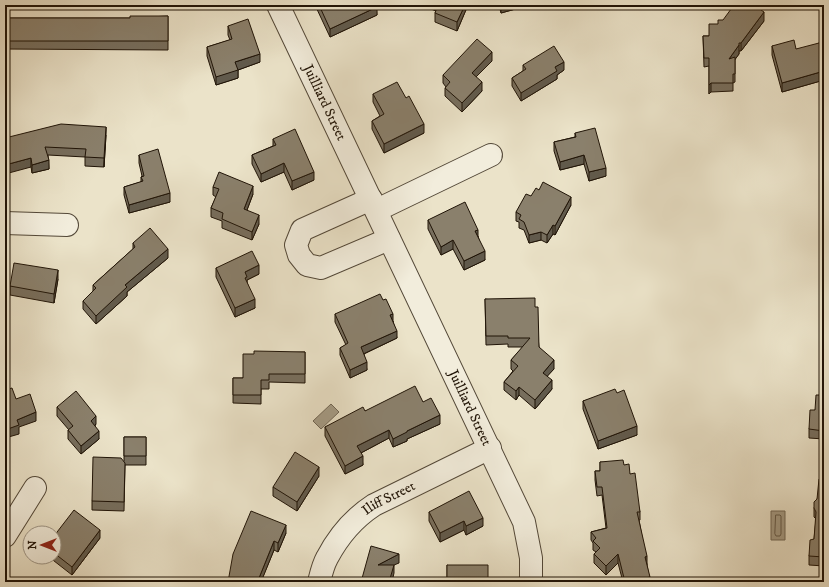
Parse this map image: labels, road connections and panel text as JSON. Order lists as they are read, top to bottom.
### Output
{
  "streets": {
    "street": ["Juilliard Street", "Iliff Street"]
  },
  "crossings": [
    ["Juilliard Street", "Iliff Street"]
  ],
  "north": "left"
}
